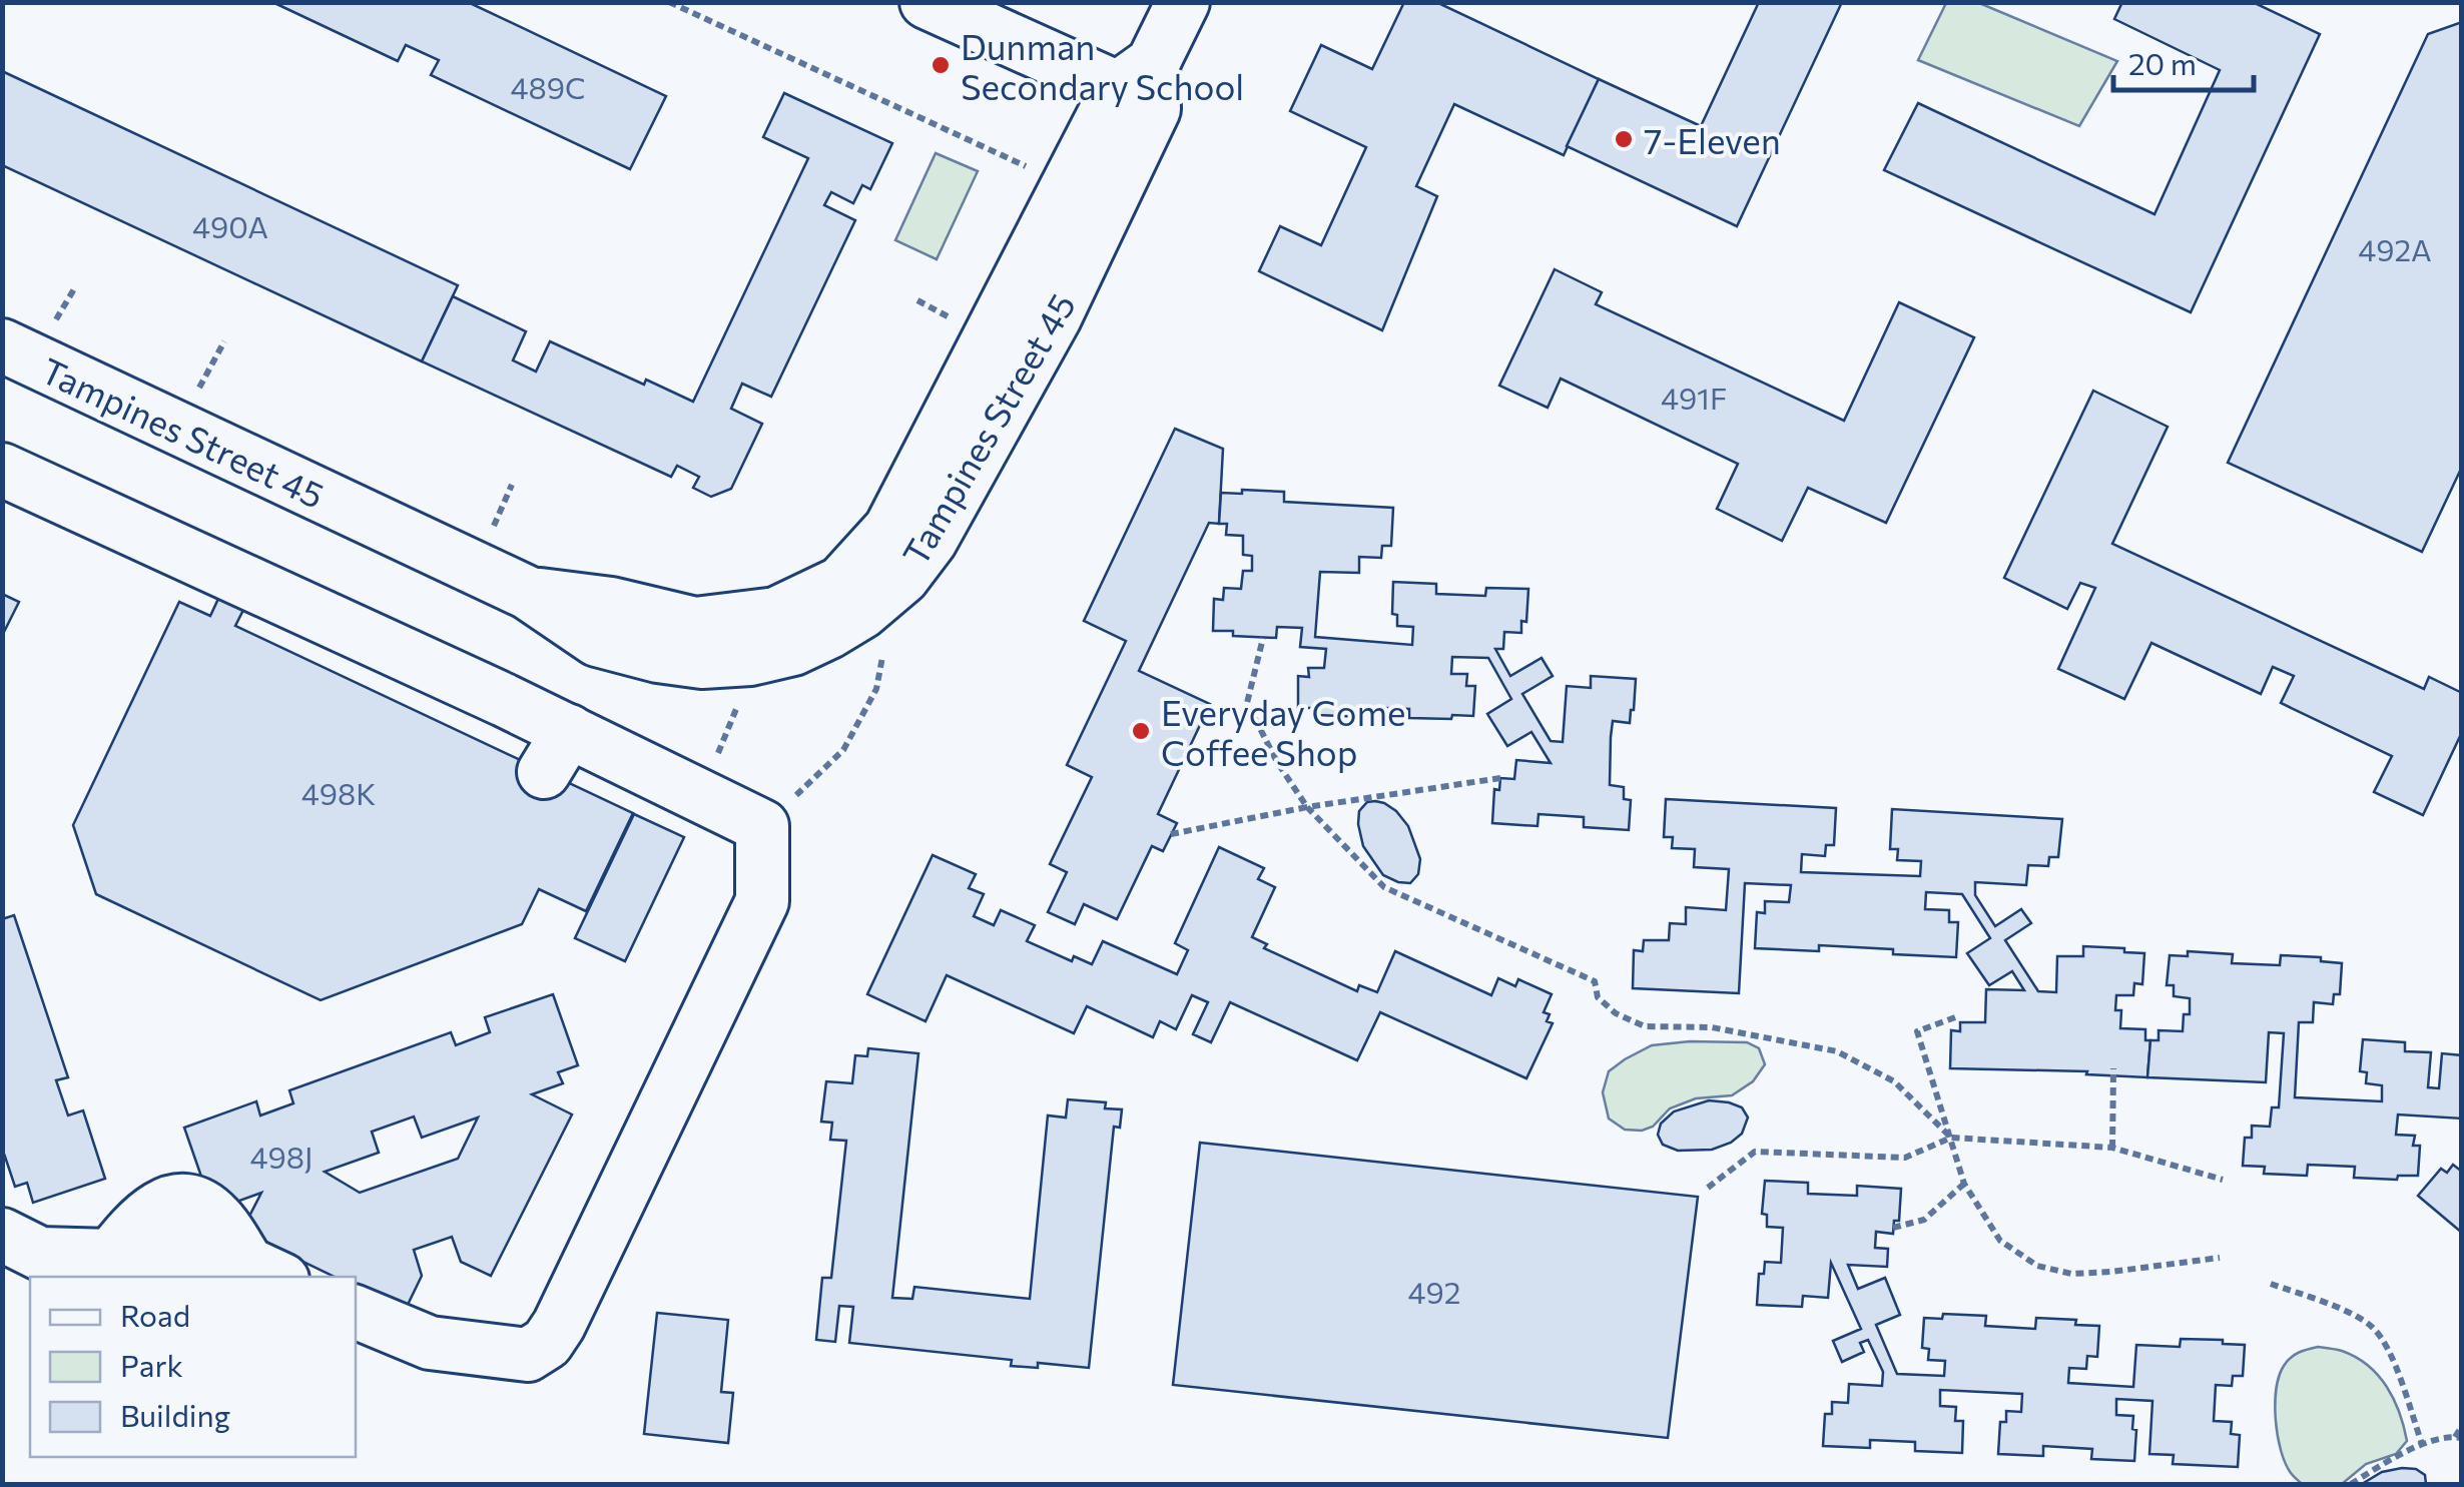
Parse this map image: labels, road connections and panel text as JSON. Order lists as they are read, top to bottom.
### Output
{
  "streets": {
    "street": ["Tampines Street 45"]
  },
  "places": ["Dunman Secondary School", "7-Eleven", "Everyday Come Coffee Shop"],
  "house_numbers": [
    "489C",
    "490A",
    "492A",
    "491F",
    "498K",
    "498J",
    "492"
  ],
  "legend": ["Road", "Park", "Building"],
  "scale_bar": "20 m"
}
